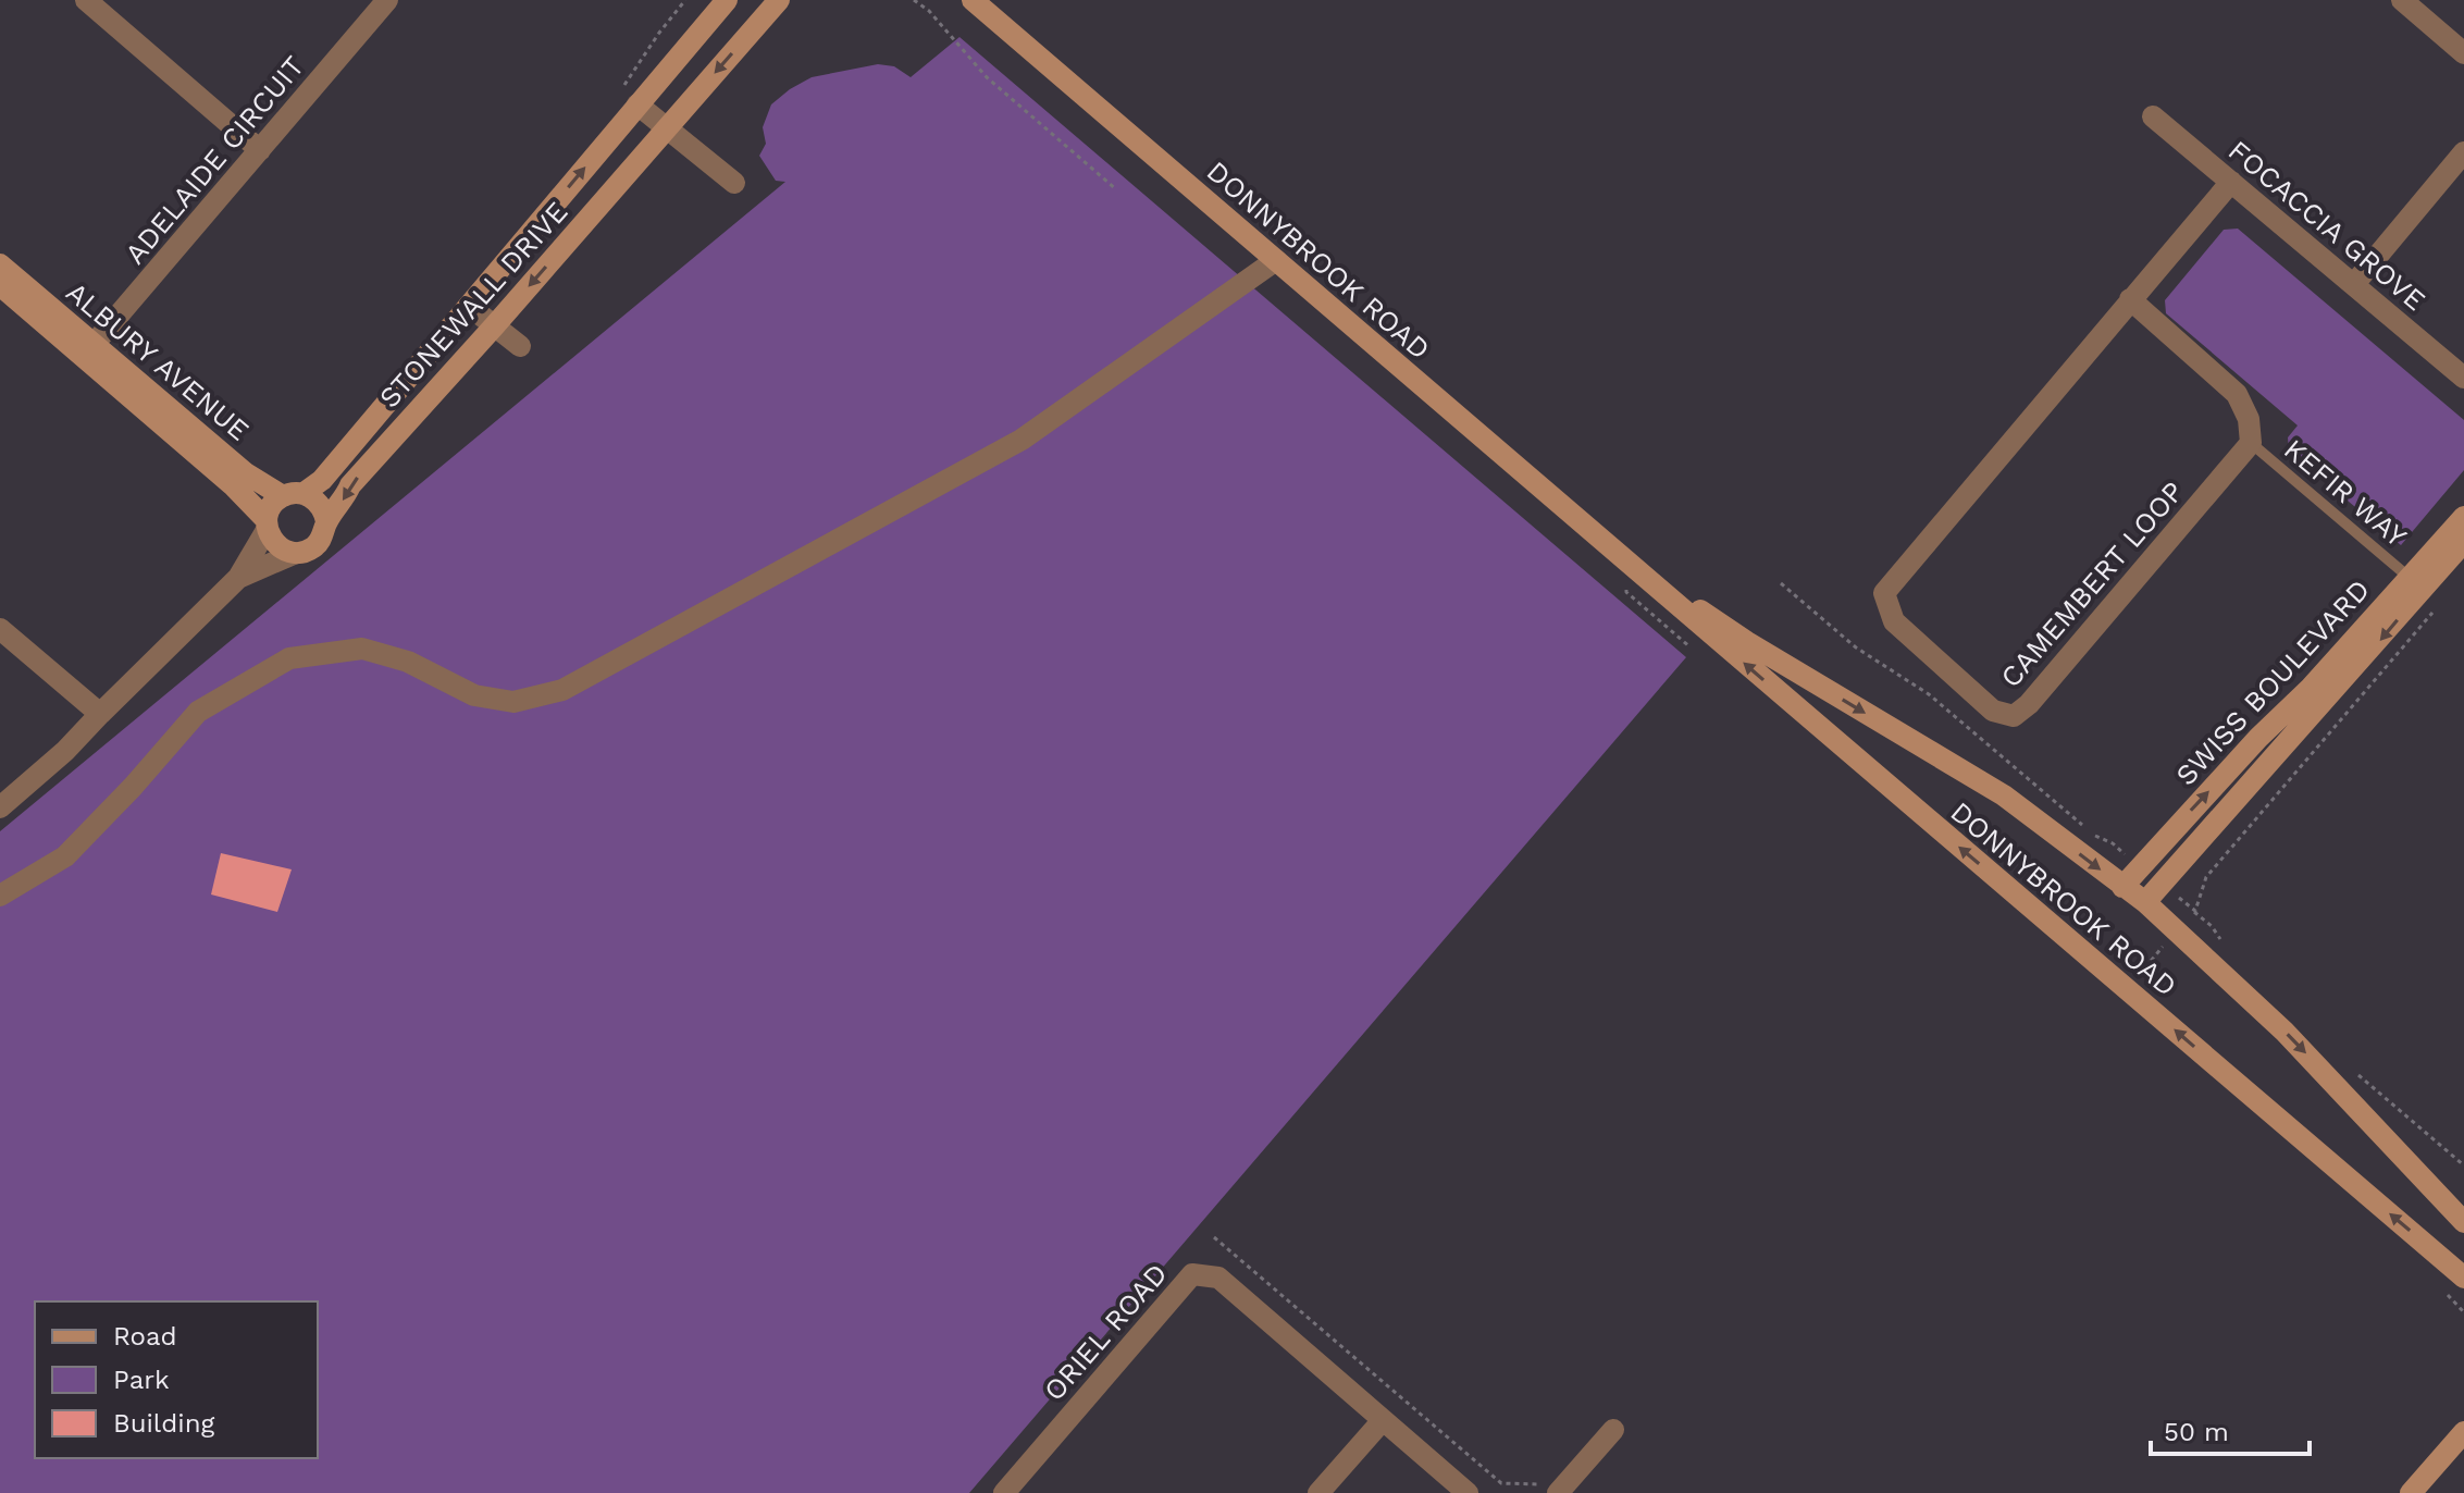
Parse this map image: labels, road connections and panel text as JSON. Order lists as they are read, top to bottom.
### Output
{
  "streets": {
    "street": [
      "ADELAIDE CIRCUIT",
      "FOCACCIA GROVE",
      "DONNYBROOK ROAD",
      "STONEWALL DRIVE",
      "ALBURY AVENUE",
      "CAMEMBERT LOOP",
      "SWISS BOULEVARD",
      "ORIEL ROAD"
    ],
    "lane": ["KEFIR WAY"]
  },
  "crossings": [
    ["ADELAIDE CIRCUIT", "ALBURY AVENUE"],
    ["FOCACCIA GROVE", "CAMEMBERT LOOP"],
    ["DONNYBROOK ROAD", "SWISS BOULEVARD"],
    ["STONEWALL DRIVE", "ALBURY AVENUE"],
    ["KEFIR WAY", "CAMEMBERT LOOP"],
    ["KEFIR WAY", "SWISS BOULEVARD"]
  ],
  "legend": ["Road", "Park", "Building"],
  "scale_bar": "50 m"
}
